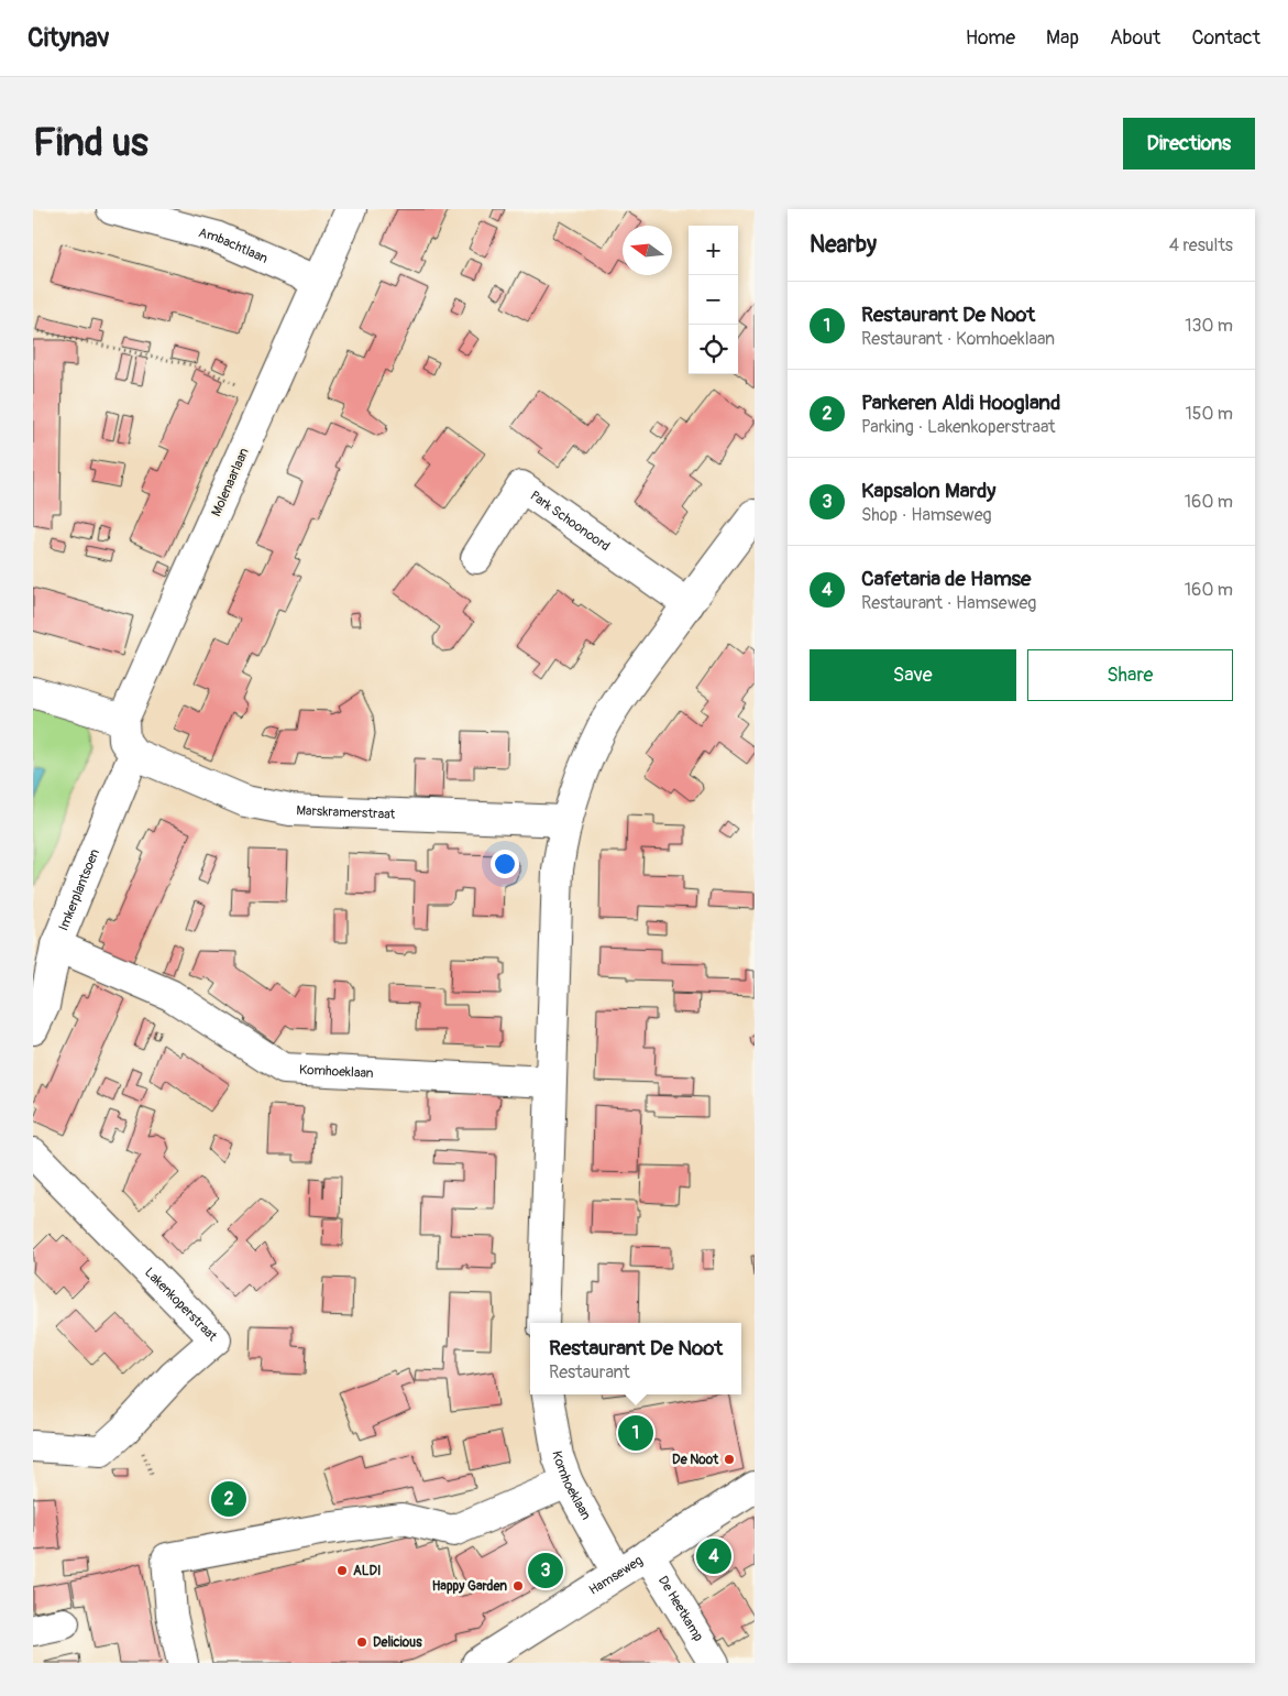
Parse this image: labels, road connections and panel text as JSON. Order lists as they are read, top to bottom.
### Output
{
  "streets": {
    "street": [
      "Ambachtlaan",
      "Molenaarlaan",
      "Park Schoonoord",
      "Marskramerstraat",
      "Imkerplantsoen",
      "Komhoeklaan",
      "Lakenkoperstraat",
      "Hamseweg",
      "De Heetkamp"
    ]
  },
  "crossings": [
    ["Ambachtlaan", "Molenaarlaan"],
    ["Marskramerstraat", "Imkerplantsoen"],
    ["Imkerplantsoen", "Komhoeklaan"],
    ["Komhoeklaan", "Hamseweg"],
    ["Hamseweg", "De Heetkamp"]
  ],
  "places": [
    "De Noot",
    "ALDI",
    "Happy Garden",
    "Delicious"
  ],
  "north": "left",
  "page": {
    "header": "Citynav",
    "nav": [
      "Home",
      "Map",
      "About",
      "Contact"
    ],
    "buttons": [
      "Directions",
      ["Save", "Share"]
    ],
    "title": "Find us",
    "heading": ["Nearby", "4 results"],
    "map_buttons": ["+", "−"],
    "list": [
      {
        "mark": "1",
        "name": "Restaurant De Noot",
        "note": "Restaurant · Komhoeklaan",
        "value": "130 m"
      },
      {
        "mark": "2",
        "name": "Parkeren Aldi Hoogland",
        "note": "Parking · Lakenkoperstraat",
        "value": "150 m"
      },
      {
        "mark": "3",
        "name": "Kapsalon Mardy",
        "note": "Shop · Hamseweg",
        "value": "160 m"
      },
      {
        "mark": "4",
        "name": "Cafetaria de Hamse",
        "note": "Restaurant · Hamseweg",
        "value": "160 m"
      }
    ],
    "popup": ["Restaurant De Noot", "Restaurant"],
    "pins": [
      "1",
      "2",
      "4",
      "3"
    ]
  }
}
